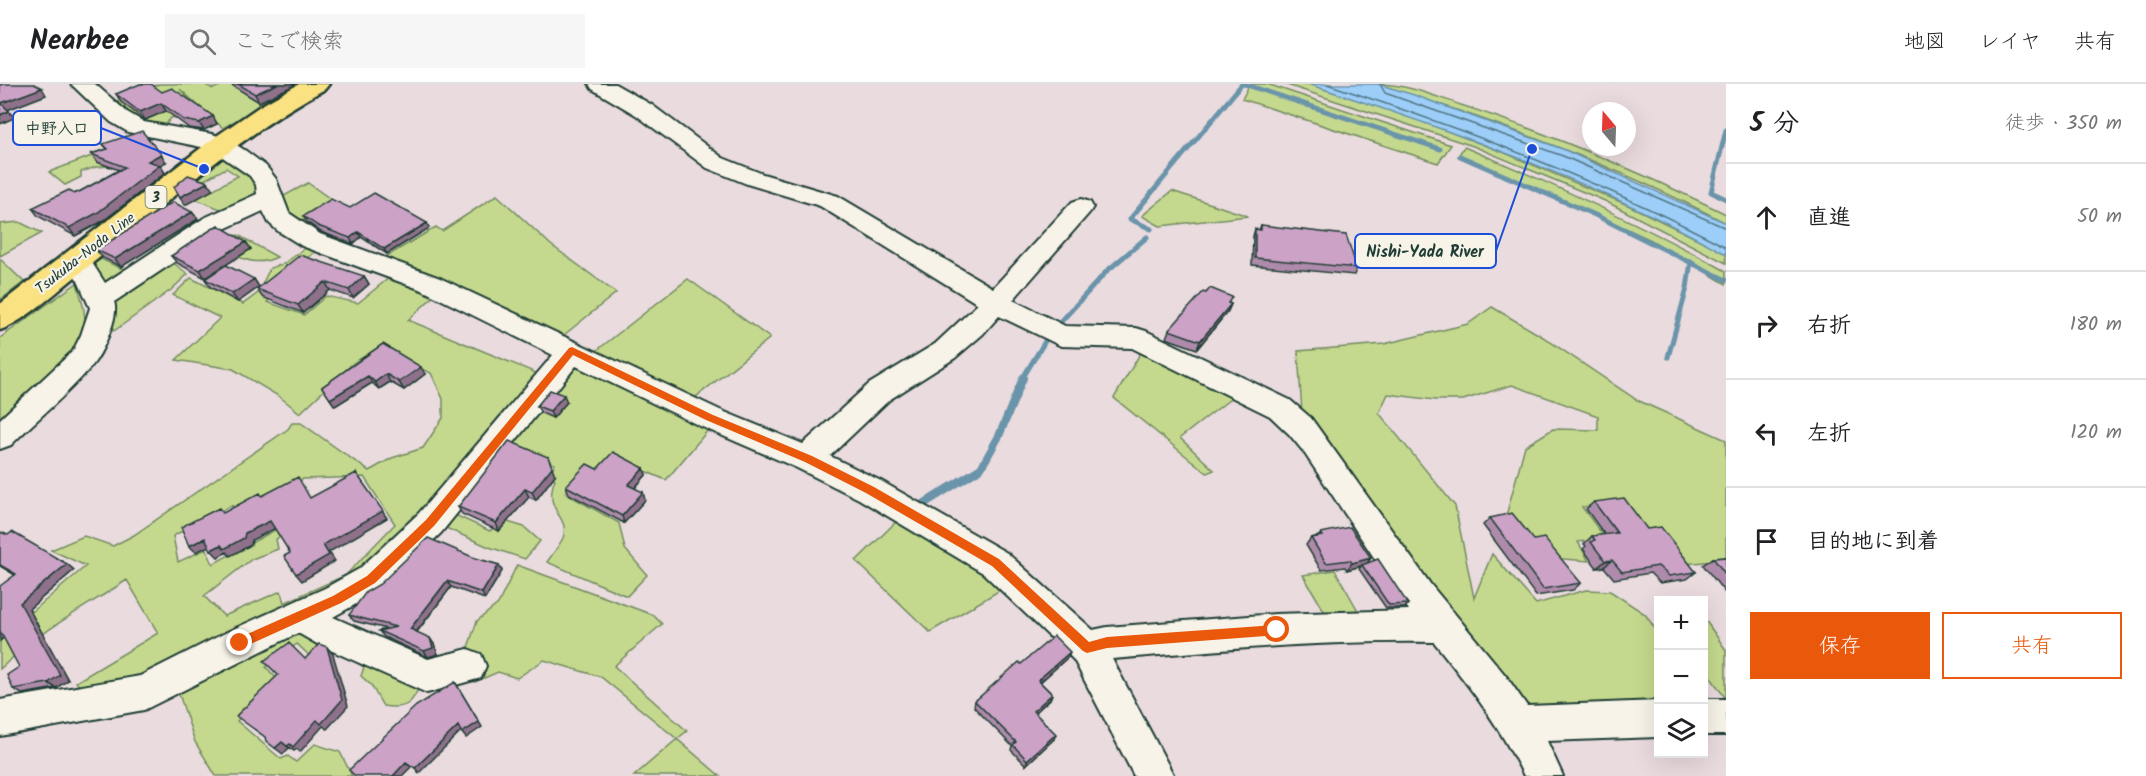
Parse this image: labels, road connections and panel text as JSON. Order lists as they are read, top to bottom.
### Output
{
  "streets": {
    "main road": ["3", "Tsukuba-Noda Line"]
  },
  "places": ["Nishi-Yada River", "中野入口"],
  "north": "top",
  "page": {
    "header": "Nearbee",
    "search": "ここで検索",
    "nav": ["地図", "レイヤ", "共有"],
    "heading": ["5 分", "徒歩 · 350 m"],
    "list": [
      ["直進", "50 m"],
      ["右折", "180 m"],
      ["左折", "120 m"],
      "目的地に到着"
    ],
    "buttons": ["保存", "共有"],
    "map_buttons": ["+", "−"]
  }
}
